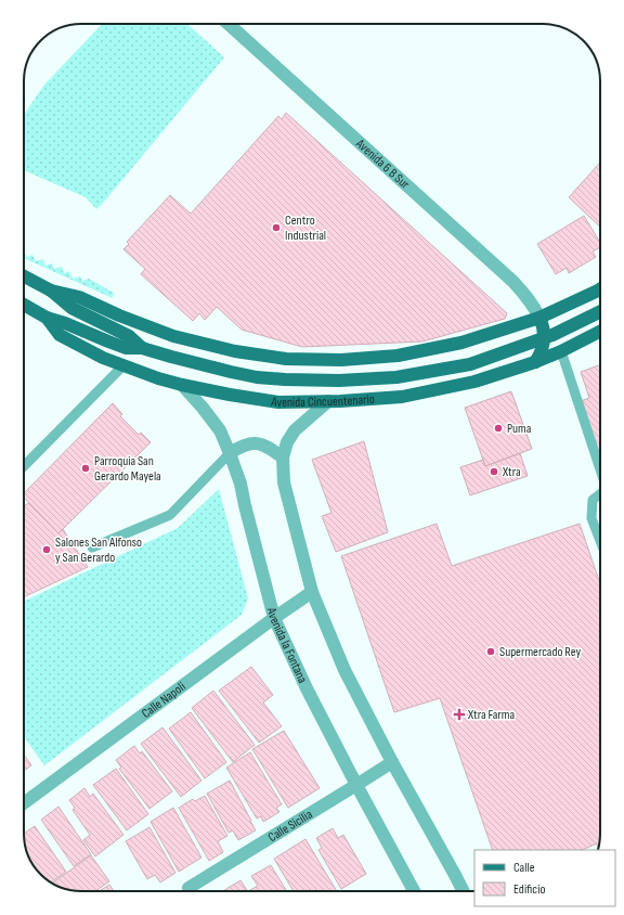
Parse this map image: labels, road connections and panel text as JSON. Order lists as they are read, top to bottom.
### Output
{
  "streets": {
    "main road": ["Avenida Cincuentenario"],
    "street": [
      "Avenida 6 B Sur",
      "Avenida la Fontana",
      "Calle Napoli",
      "Calle Sicilia"
    ]
  },
  "crossings": [
    ["Avenida 6 B Sur", "Avenida Cincuentenario"],
    ["Avenida Cincuentenario", "Avenida la Fontana"],
    ["Avenida la Fontana", "Calle Napoli"],
    ["Avenida la Fontana", "Calle Sicilia"]
  ],
  "places": {
    "other": [
      "Centro Industrial",
      "Puma",
      "Parroquia San Gerardo Mayela",
      "Xtra",
      "Salones San Alfonso y San Gerardo",
      "Supermercado Rey"
    ],
    "health": ["Xtra Farma"]
  },
  "legend": ["Calle", "Edificio"]
}
